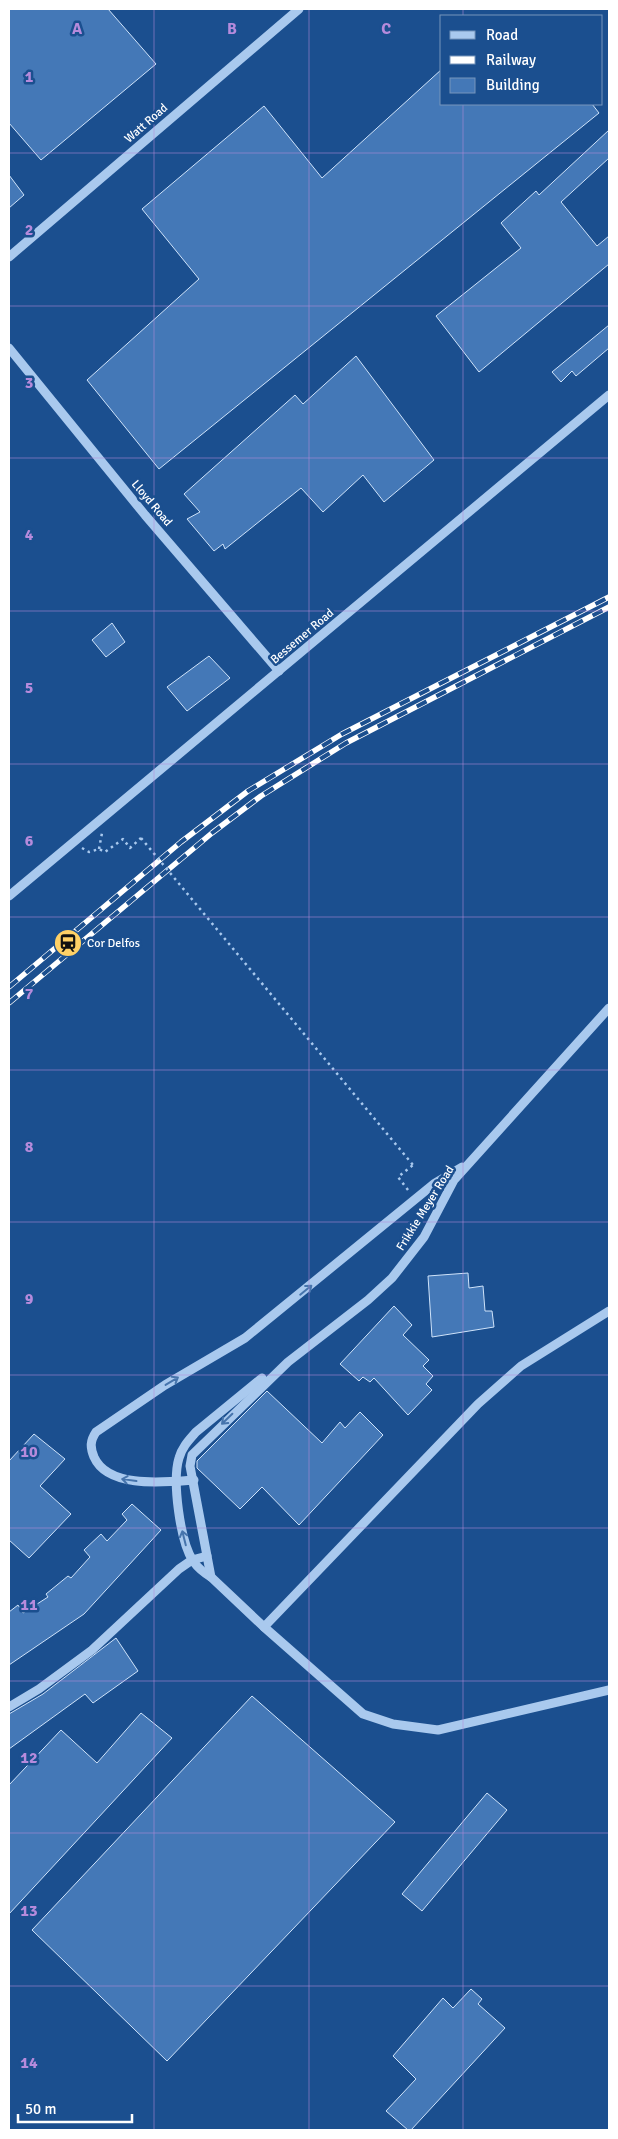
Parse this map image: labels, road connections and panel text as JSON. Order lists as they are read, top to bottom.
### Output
{
  "streets": {
    "street": [
      "Watt Road",
      "Lloyd Road",
      "Bessemer Road",
      "Frikkie Meyer Road"
    ]
  },
  "crossings": [
    ["Lloyd Road", "Bessemer Road"]
  ],
  "places": {
    "station": ["Cor Delfos"]
  },
  "legend": ["Road", "Railway", "Building"],
  "scale_bar": "50 m",
  "grid": {
    "columns": ["A", "B", "C"],
    "rows": [
      "1",
      "2",
      "3",
      "4",
      "5",
      "6",
      "7",
      "8",
      "9",
      "10",
      "11",
      "12",
      "13",
      "14"
    ]
  }
}
